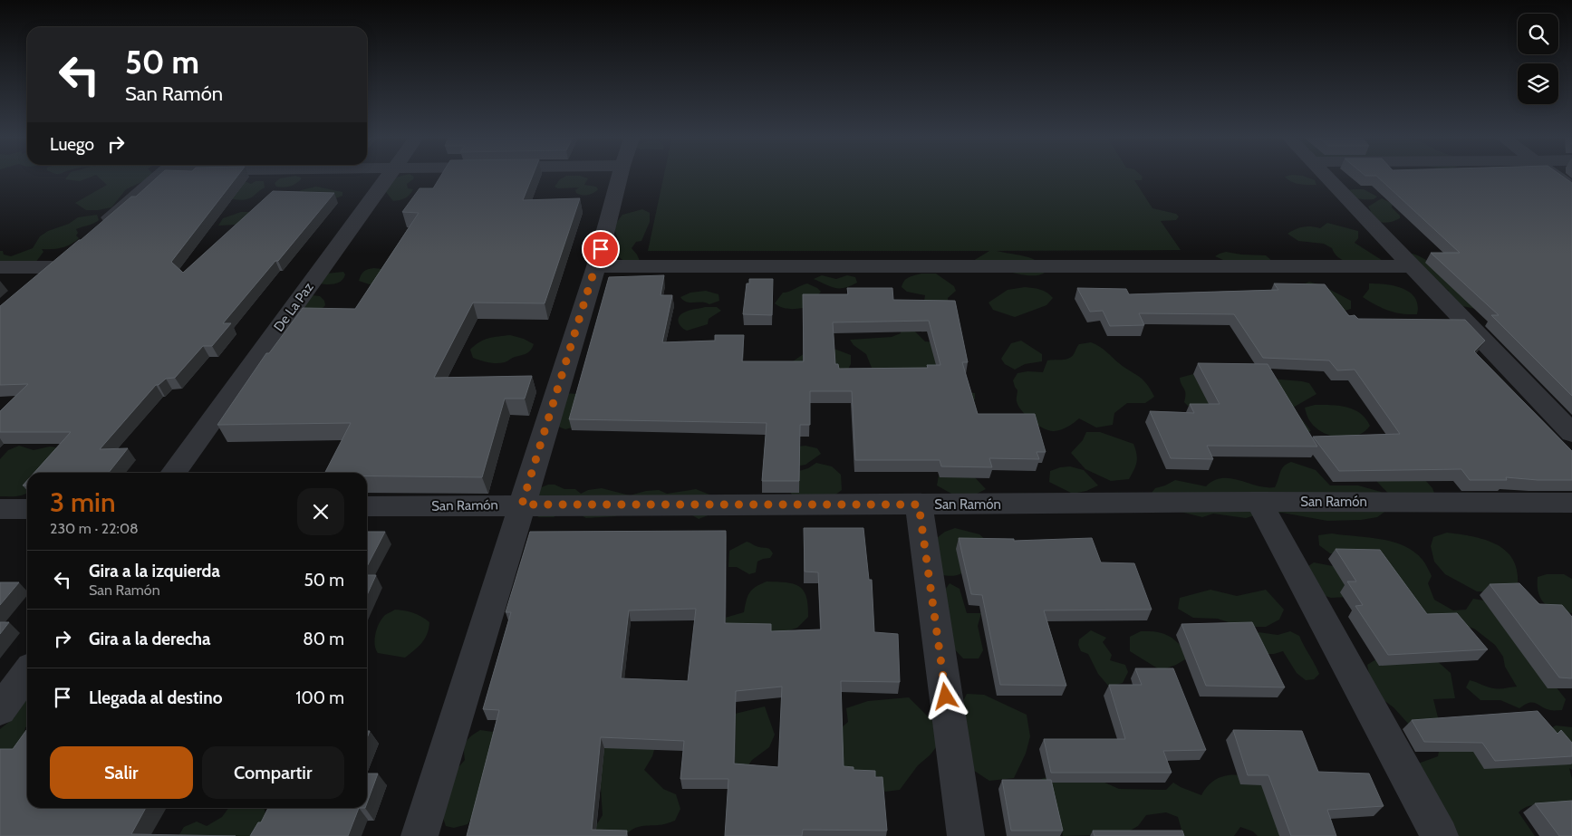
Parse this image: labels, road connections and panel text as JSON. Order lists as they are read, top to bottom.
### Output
{
  "streets": {
    "street": ["De La Paz", "San Ramón"]
  },
  "page": {
    "turn": ["50 m", "San Ramón"],
    "then": "Luego",
    "heading": ["3 min", "230 m · 22:08"],
    "list": [
      {
        "name": "Gira a la izquierda",
        "note": "San Ramón",
        "value": "50 m"
      },
      {
        "name": "Gira a la derecha",
        "value": "80 m"
      },
      {
        "name": "Llegada al destino",
        "value": "100 m"
      }
    ],
    "buttons": ["Salir", "Compartir"]
  }
}
